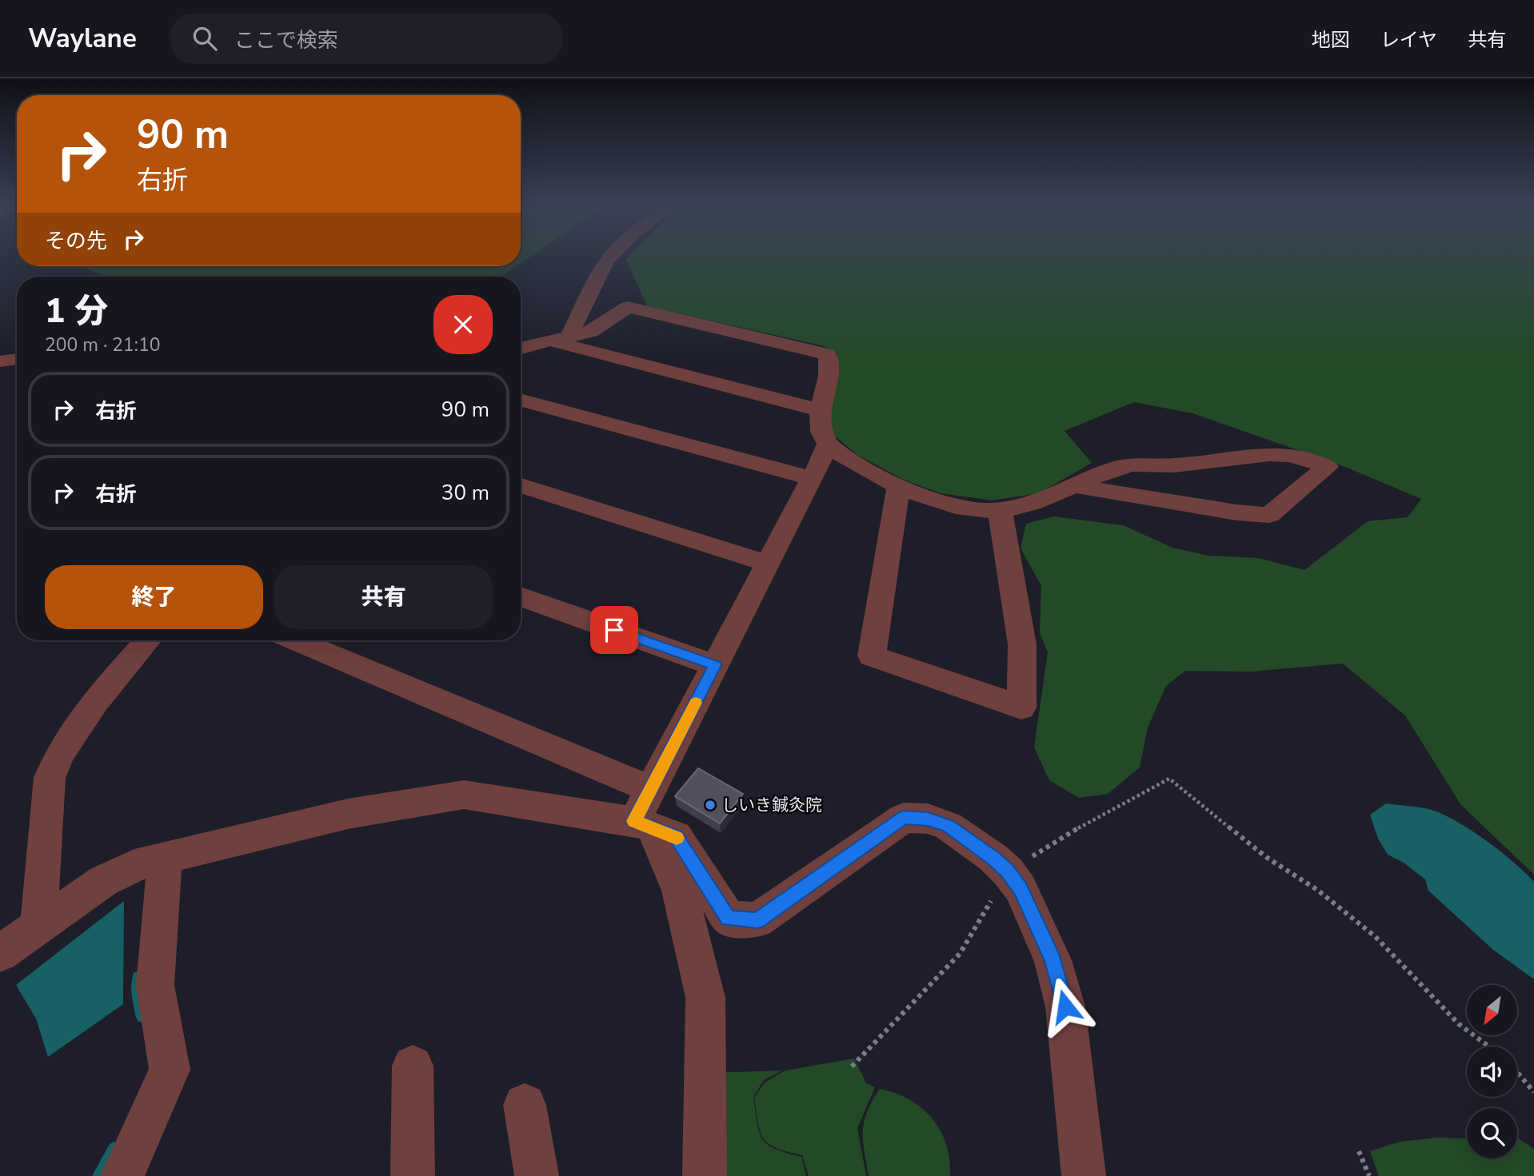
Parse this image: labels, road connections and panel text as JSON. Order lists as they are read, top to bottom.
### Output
{
  "places": ["しいき鍼灸院"],
  "north": "bottom left",
  "page": {
    "header": "Waylane",
    "search": "ここで検索",
    "nav": ["地図", "レイヤ", "共有"],
    "turn": ["90 m", "右折"],
    "then": "その先",
    "heading": ["1 分", "200 m · 21:10"],
    "list": [
      {
        "name": "右折",
        "value": "90 m"
      },
      {
        "name": "右折",
        "value": "30 m"
      }
    ],
    "buttons": ["終了", "共有"]
  }
}
